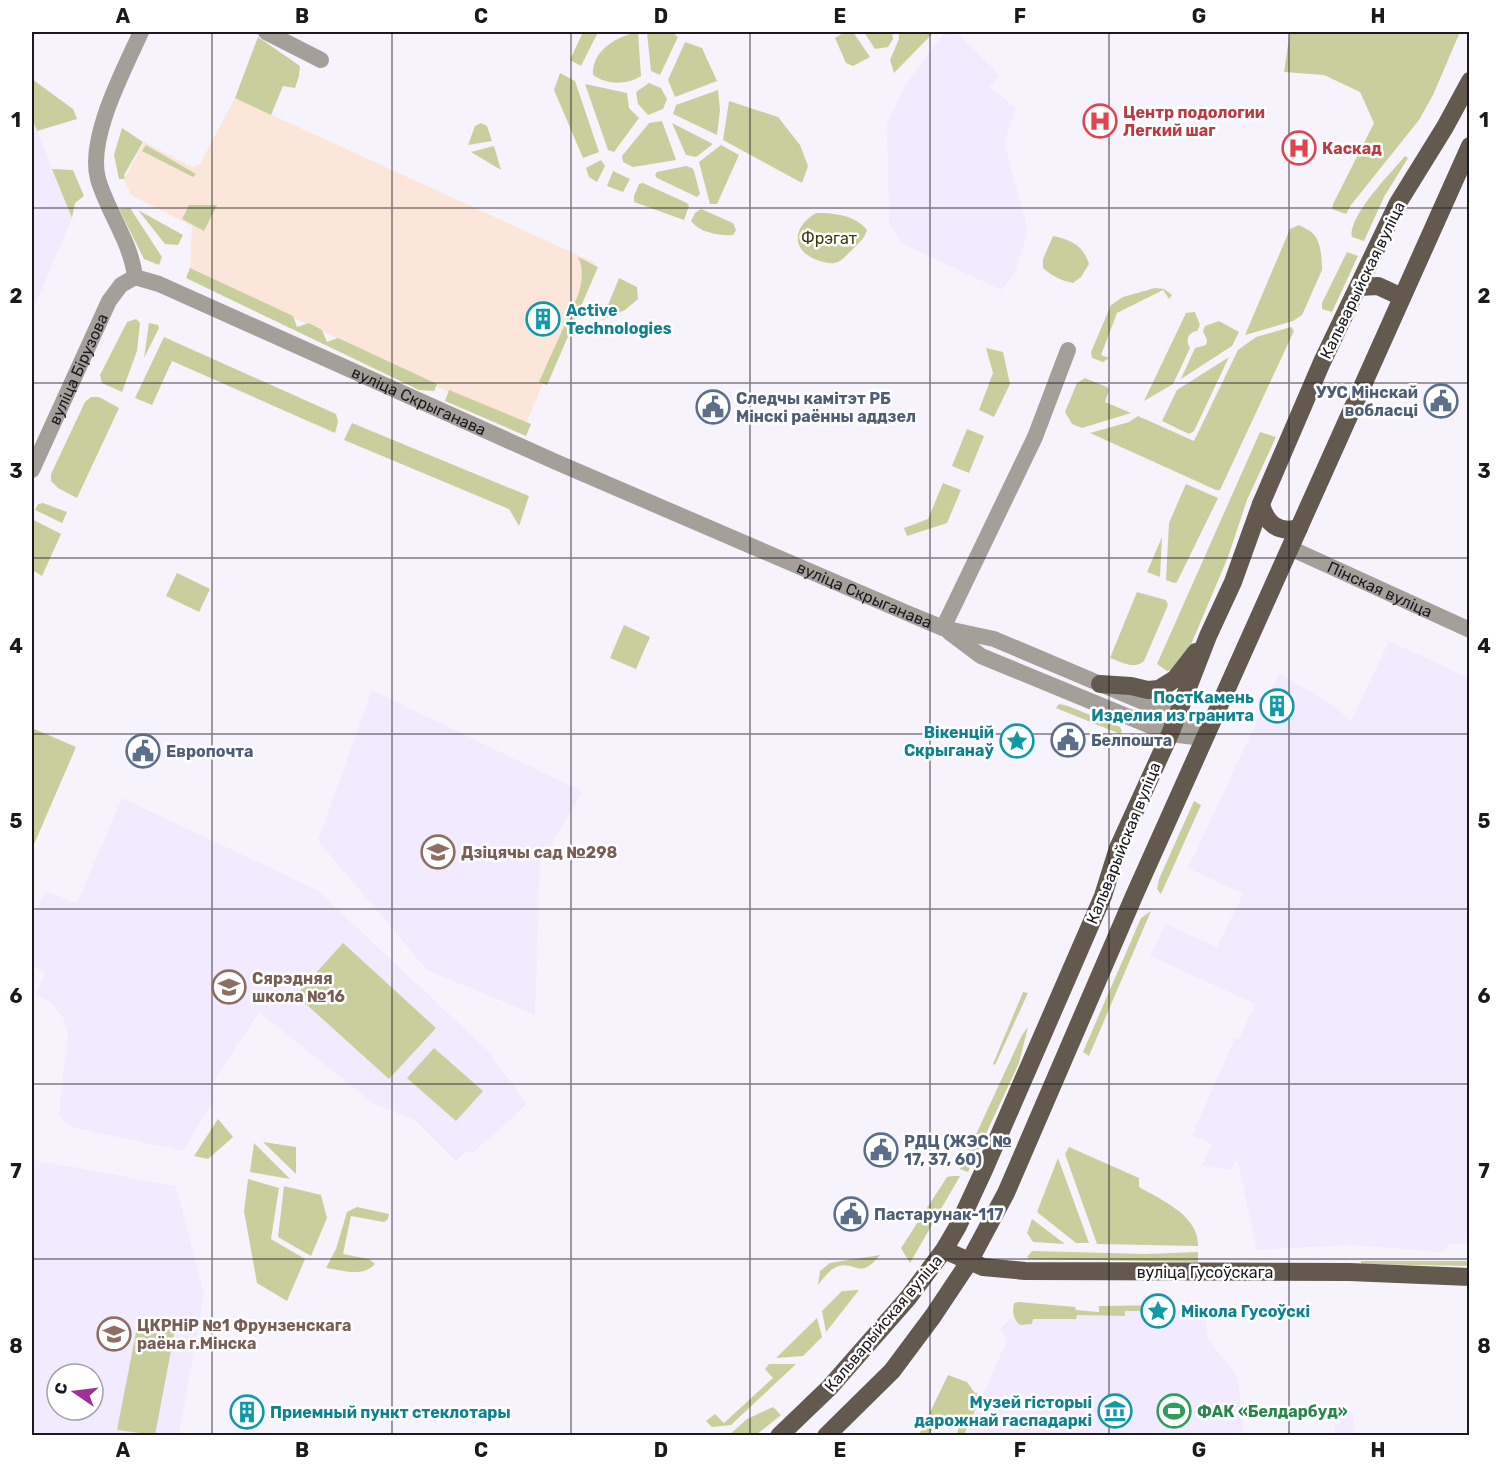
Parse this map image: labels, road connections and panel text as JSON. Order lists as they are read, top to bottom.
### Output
{
  "streets": {
    "main road": ["Кальварыйская вуліца", "вуліца Гусоўскага"],
    "street": ["вуліца Бірузова", "вуліца Скрыганава", "Пінская вуліца"]
  },
  "crossings": [
    ["Кальварыйская вуліца", "вуліца Скрыганава"],
    ["Кальварыйская вуліца", "Пінская вуліца"],
    ["Кальварыйская вуліца", "вуліца Гусоўскага"],
    ["вуліца Бірузова", "вуліца Скрыганава"]
  ],
  "parks": ["Фрэгат"],
  "places": {
    "hospital": ["Центр подологии Легкий шаг", "Каскад"],
    "building": ["Active Technologies", "ПостКамень Изделия из гранита", "Приемный пункт стеклотары"],
    "public building": [
      "УУС Мінскай вобласці",
      "Следчы камітэт РБ Мінскі раённы аддзел",
      "Белпошта",
      "Европочта",
      "РДЦ (ЖЭС № 17, 37, 60)",
      "Пастарунак-117"
    ],
    "place": ["Вікенцій Скрыганаў", "Мікола Гусоўскі"],
    "school or university": ["Дзіцячы сад №298", "Сярэдняя школа №16", "ЦКРНіР №1 Фрунзенскага раёна г.Мінска"],
    "museum": ["Музей гісторыі дарожнай гаспадаркі"],
    "sports": ["ФАК «Белдарбуд»"]
  },
  "north": "left",
  "grid": {
    "columns": [
      "A",
      "B",
      "C",
      "D",
      "E",
      "F",
      "G",
      "H"
    ],
    "rows": [
      "1",
      "2",
      "3",
      "4",
      "5",
      "6",
      "7",
      "8"
    ]
  }
}
